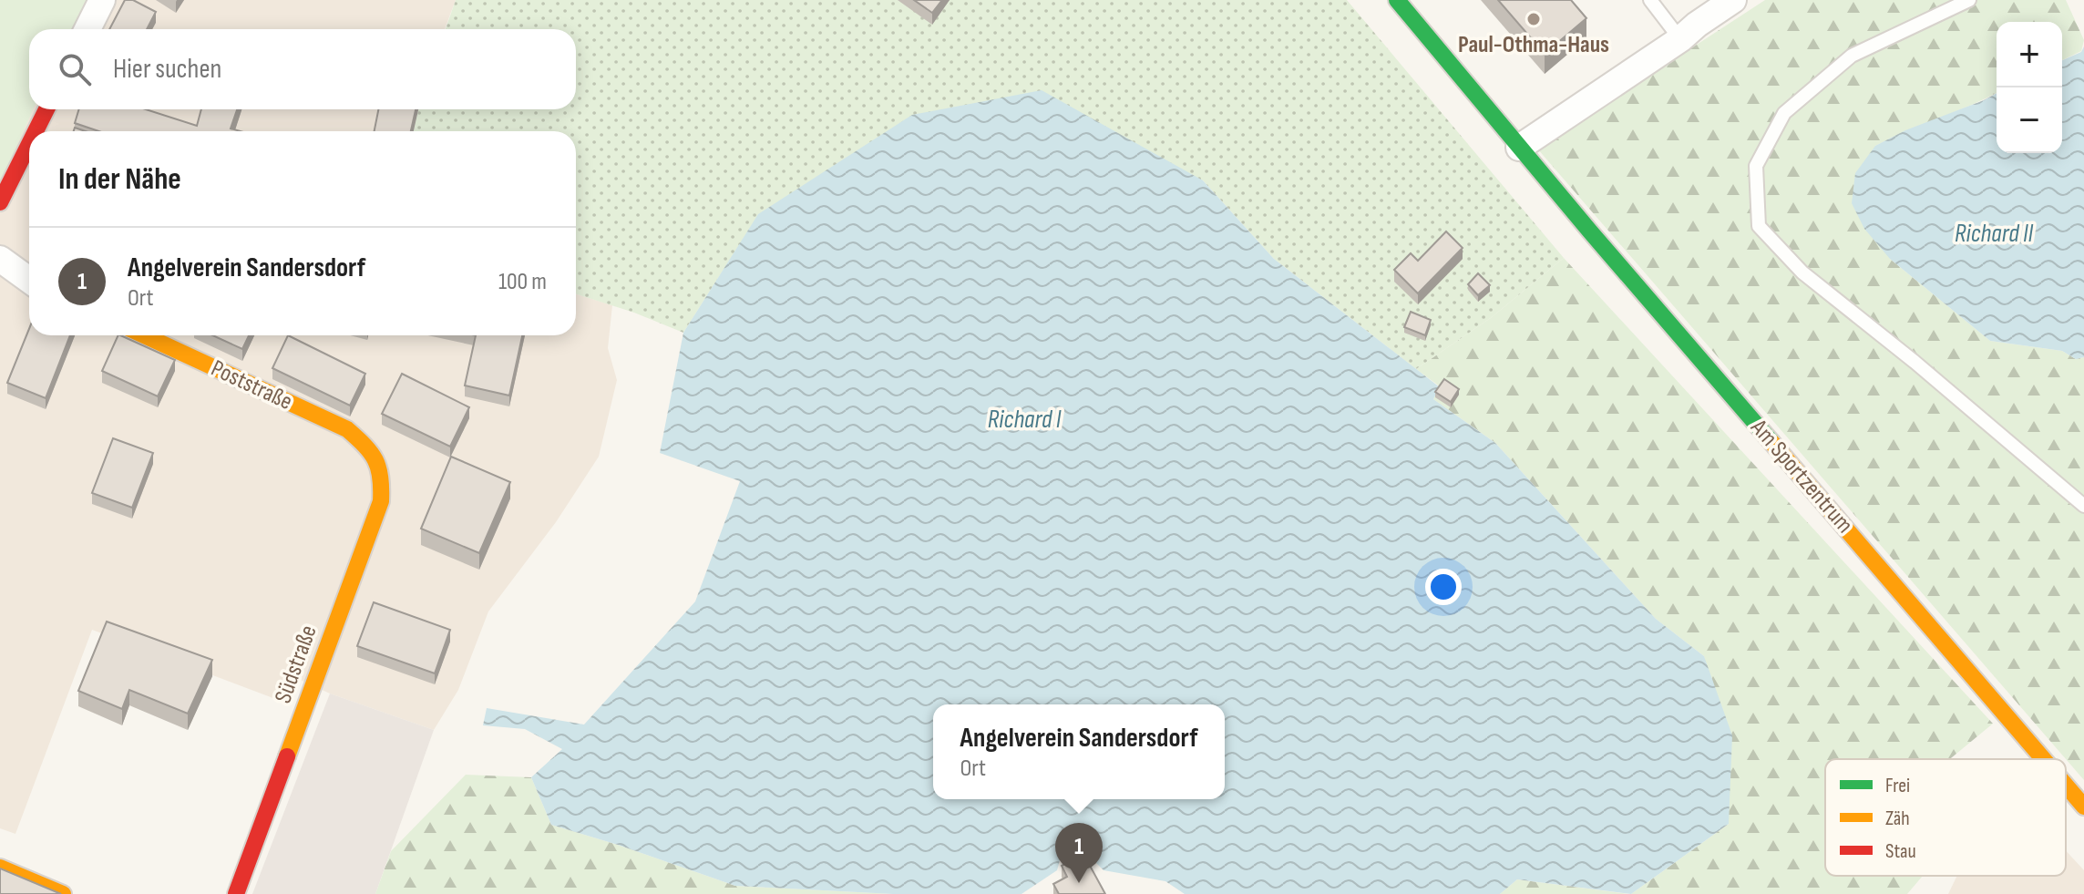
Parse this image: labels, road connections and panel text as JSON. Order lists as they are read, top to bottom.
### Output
{
  "streets": {
    "street": ["Poststraße", "Am Sportzentrum", "Südstraße"]
  },
  "crossings": [
    ["Poststraße", "Südstraße"]
  ],
  "water": ["Richard II", "Richard I"],
  "places": ["Paul-Othma-Haus"],
  "legend": ["Frei", "Zäh", "Stau"],
  "page": {
    "map_buttons": ["+", "−"],
    "search": "Hier suchen",
    "heading": "In der Nähe",
    "list": [
      {
        "mark": "1",
        "name": "Angelverein Sandersdorf",
        "note": "Ort",
        "value": "100 m"
      }
    ],
    "popup": ["Angelverein Sandersdorf", "Ort"],
    "pins": "1"
  }
}
